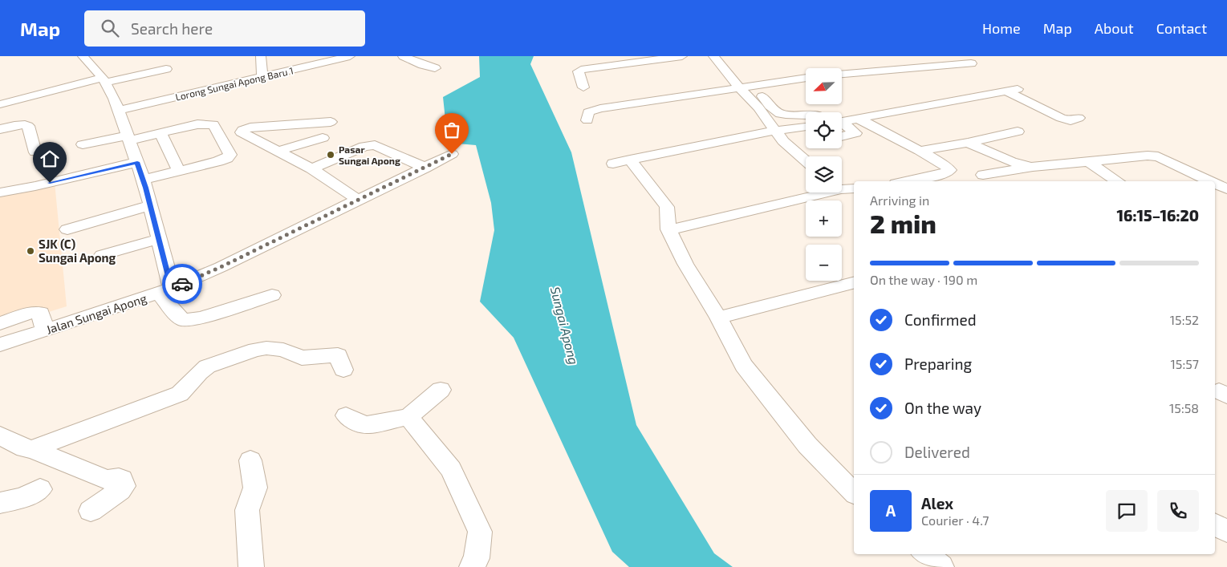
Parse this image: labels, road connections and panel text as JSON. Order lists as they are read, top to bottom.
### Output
{
  "streets": {
    "street": ["Lorong Sungai Apong Baru 1", "Jalan Sungai Apong"]
  },
  "water": ["Sungai Apong"],
  "places": ["Pasar Sungai Apong", "SJK (C) Sungai Apong"],
  "north": "bottom left",
  "page": {
    "header": "Map",
    "search": "Search here",
    "nav": [
      "Home",
      "Map",
      "About",
      "Contact"
    ],
    "map_buttons": ["+", "−"],
    "heading": ["2 min", "Arriving in", "16:15–16:20"],
    "panel": ["Alex", "Courier · 4.7"],
    "bar": "On the way · 190 m",
    "list": [
      ["Confirmed", "15:52"],
      ["Preparing", "15:57"],
      ["On the way", "15:58"],
      "Delivered"
    ],
    "round": "A"
  }
}
